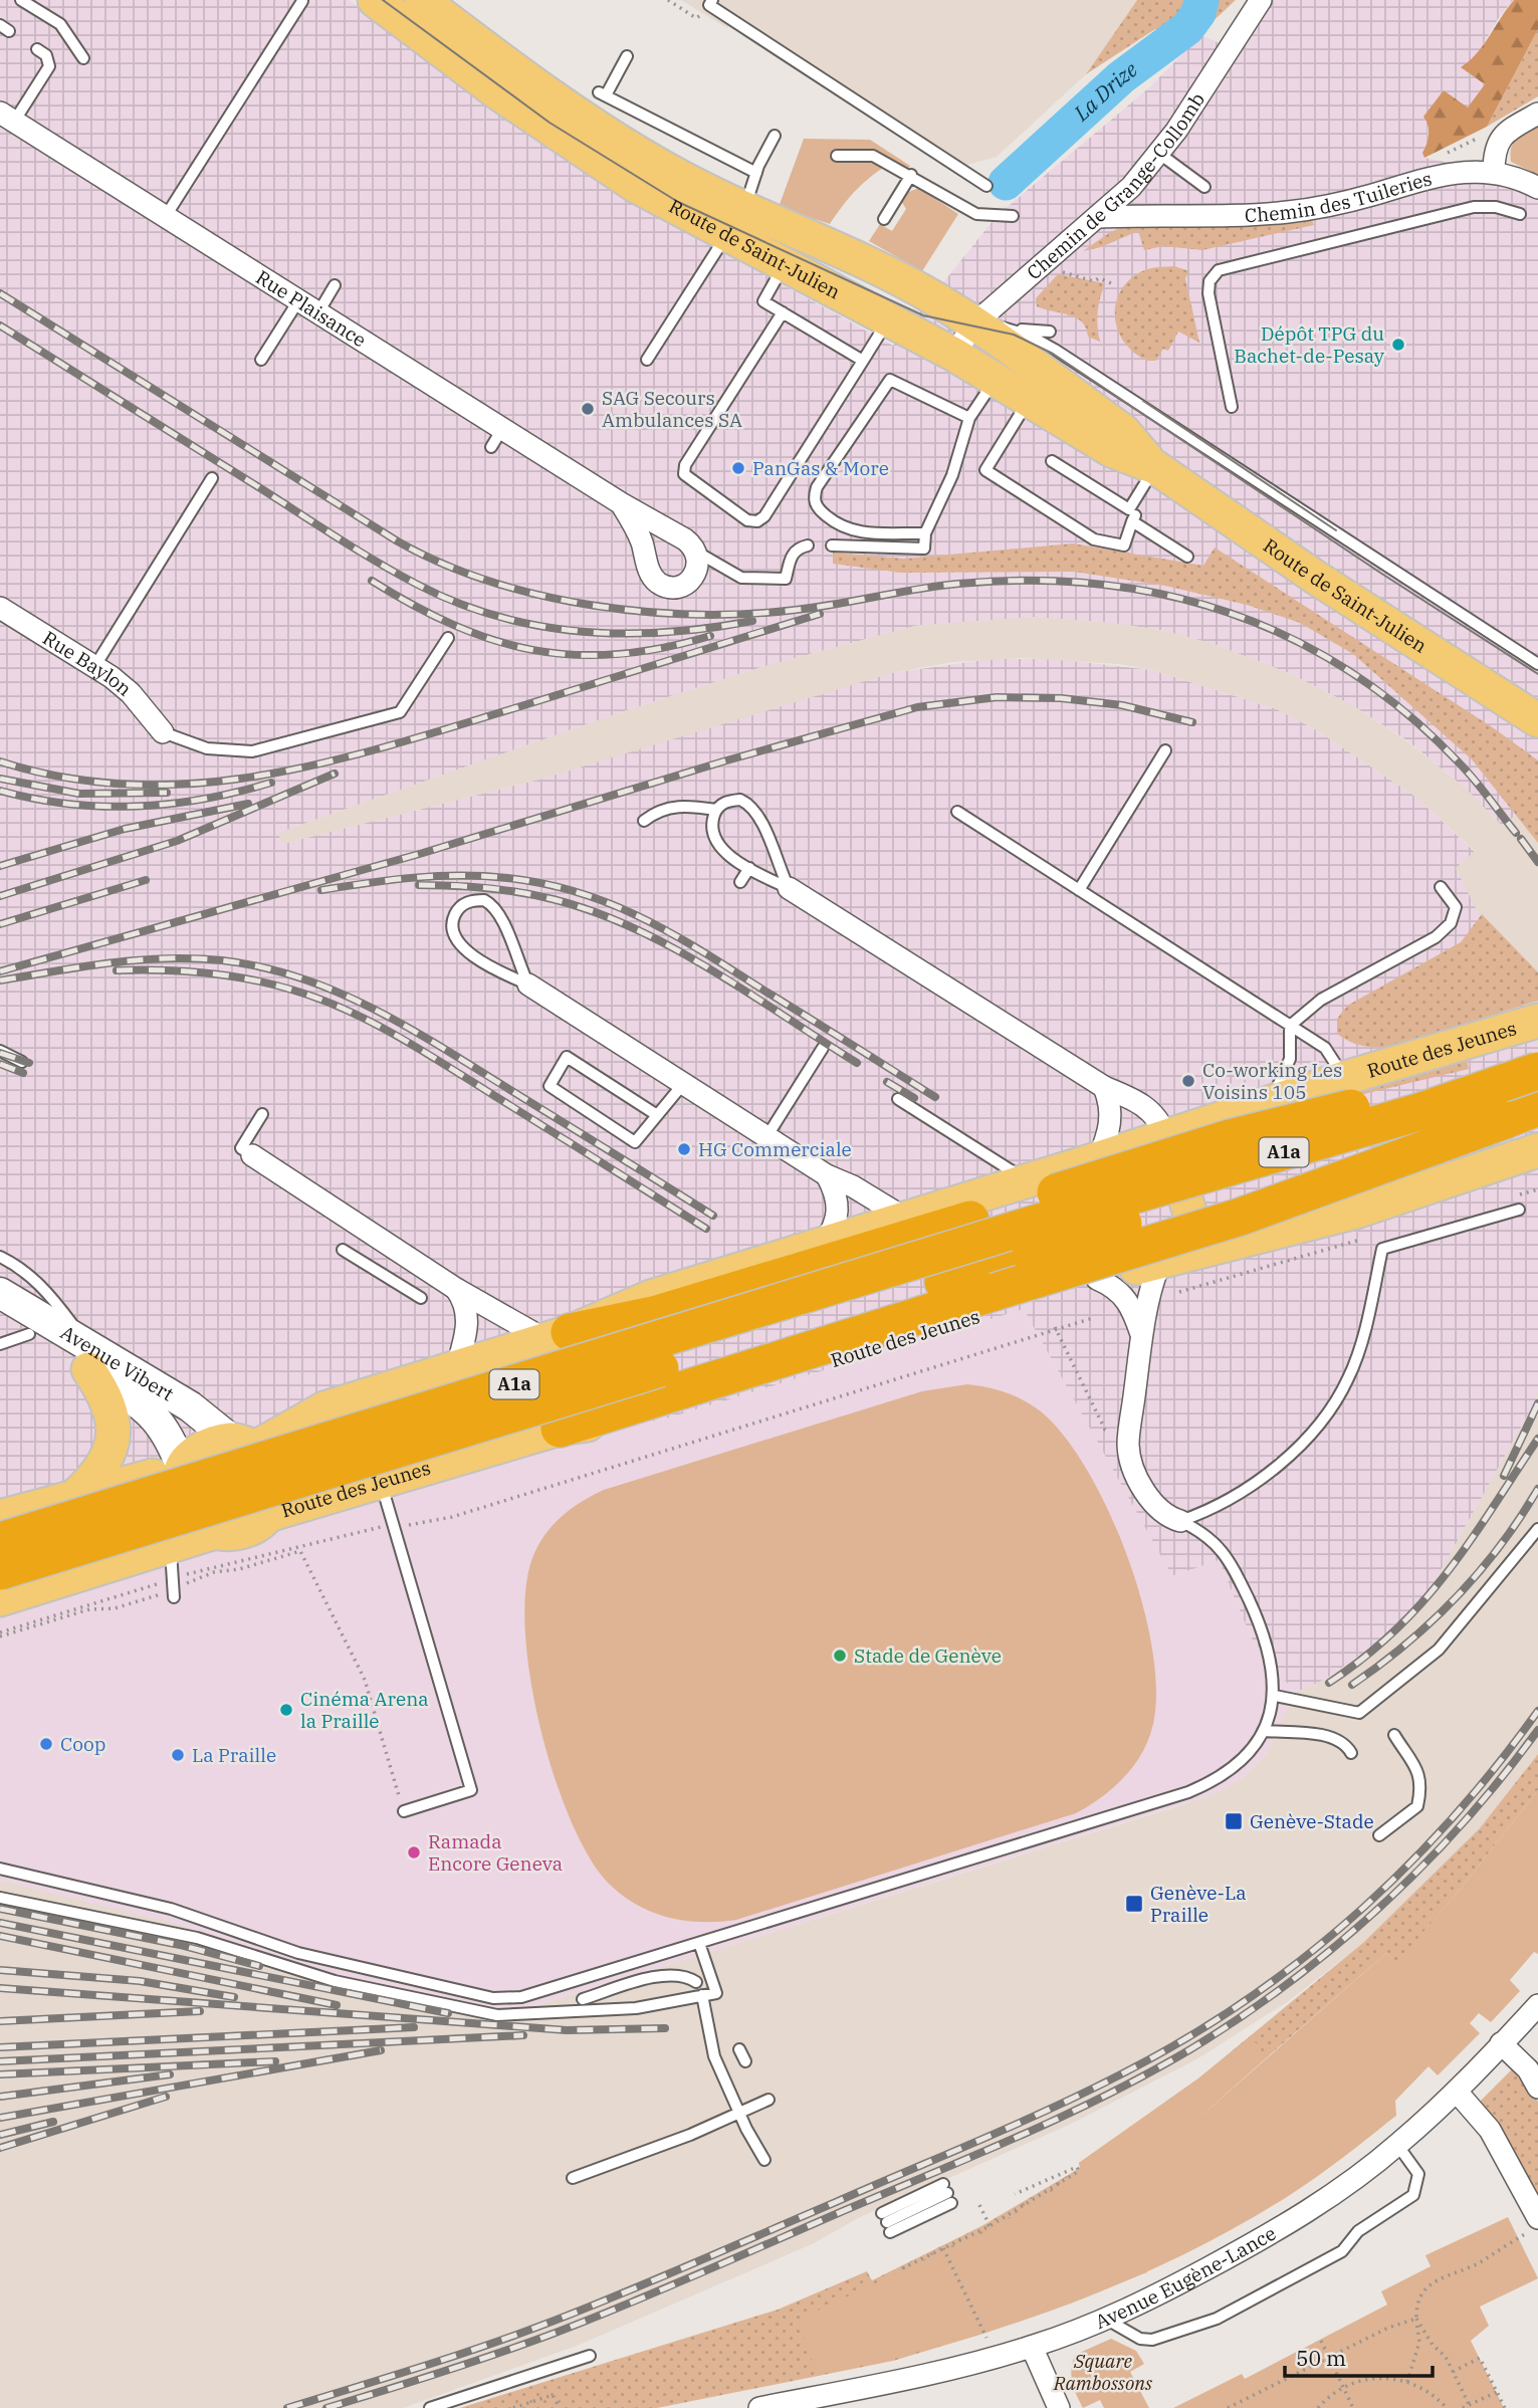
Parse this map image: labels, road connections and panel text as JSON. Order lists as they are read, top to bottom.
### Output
{
  "streets": {
    "highway": ["A1a"],
    "main road": ["Route de Saint-Julien", "Route des Jeunes", "Avenue Vibert"],
    "street": [
      "Chemin de Grange-Collomb",
      "Chemin des Tuileries",
      "Rue Plaisance",
      "Rue Baylon",
      "Avenue Eugène-Lance"
    ]
  },
  "crossings": [
    ["Chemin de Grange-Collomb", "Chemin des Tuileries"],
    ["Chemin de Grange-Collomb", "Route de Saint-Julien"],
    ["Route des Jeunes", "Avenue Vibert"]
  ],
  "water": ["La Drize"],
  "parks": ["Square Rambossons"],
  "places": {
    "other": [
      "Dépôt TPG du Bachet-de-Pesay",
      "SAG Secours Ambulances SA",
      "PanGas & More",
      "Co-working Les Voisins 105",
      "HG Commerciale",
      "Stade de Genève",
      "Cinéma Arena la Praille",
      "Coop",
      "La Praille",
      "Ramada Encore Geneva"
    ],
    "transit": ["Genève-Stade", "Genève-La Praille"]
  },
  "scale_bar": "50 m"
}
